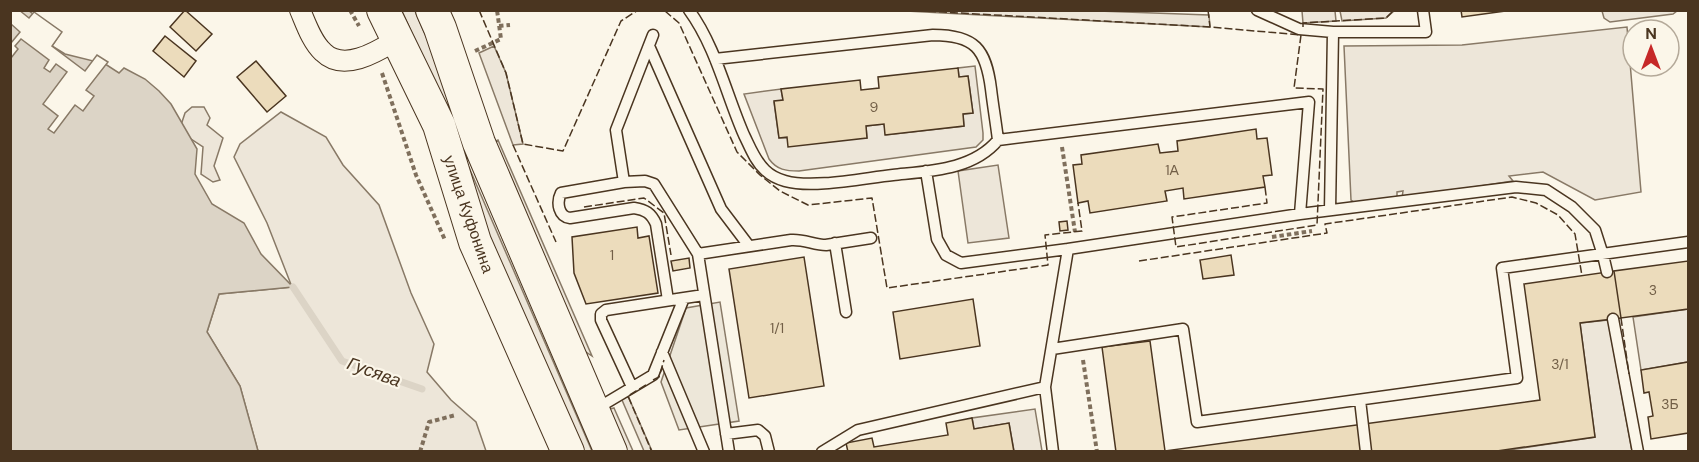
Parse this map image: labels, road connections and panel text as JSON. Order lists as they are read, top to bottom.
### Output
{
  "streets": {
    "main road": ["улица Куфонина"]
  },
  "water": ["Гусява"],
  "house_numbers": [
    "9",
    "1А",
    "1",
    "3",
    "1/1",
    "3/1",
    "3Б"
  ],
  "north": "top"
}
